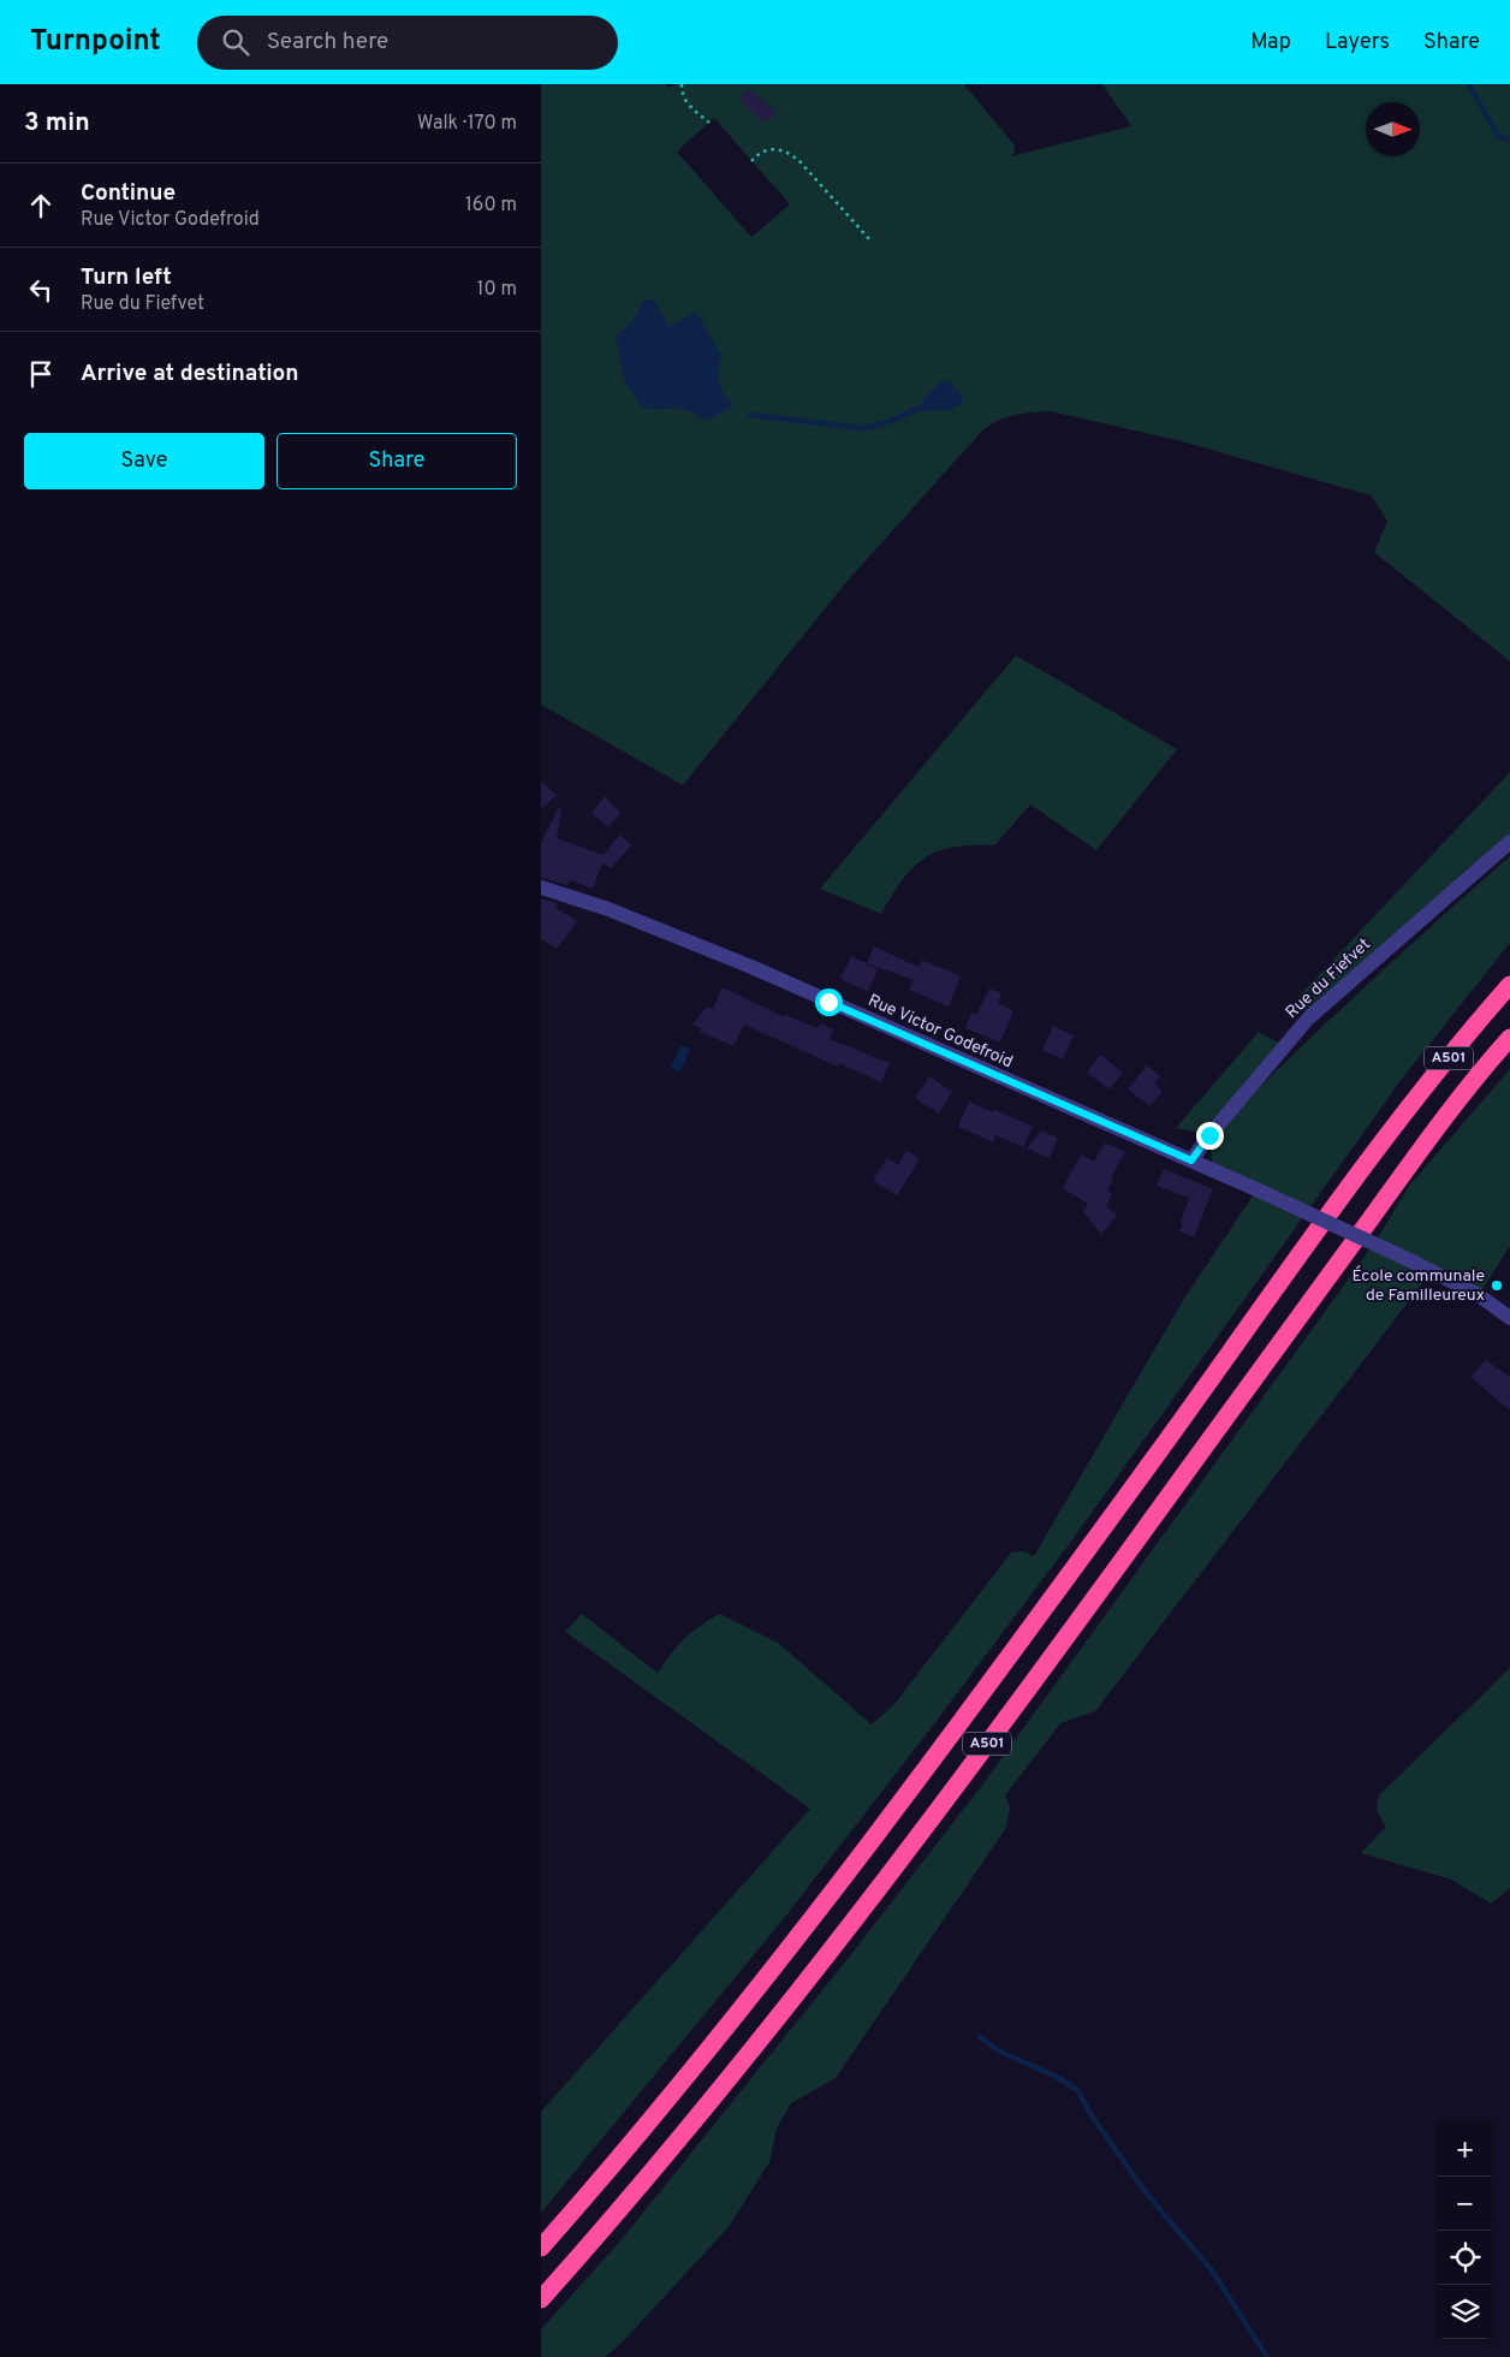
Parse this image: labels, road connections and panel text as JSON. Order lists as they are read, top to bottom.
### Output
{
  "streets": {
    "highway": ["A501"],
    "street": ["Rue du Fiefvet", "Rue Victor Godefroid"]
  },
  "crossings": [
    ["Rue du Fiefvet", "Rue Victor Godefroid"]
  ],
  "places": ["École communale de Familleureux"],
  "north": "right",
  "page": {
    "header": "Turnpoint",
    "search": "Search here",
    "nav": ["Map", "Layers", "Share"],
    "heading": ["3 min", "Walk · 170 m"],
    "list": [
      ["Continue", "Rue Victor Godefroid", "160 m"],
      ["Turn left", "Rue du Fiefvet", "10 m"],
      "Arrive at destination"
    ],
    "buttons": ["Save", "Share"],
    "map_buttons": ["+", "−"]
  }
}
